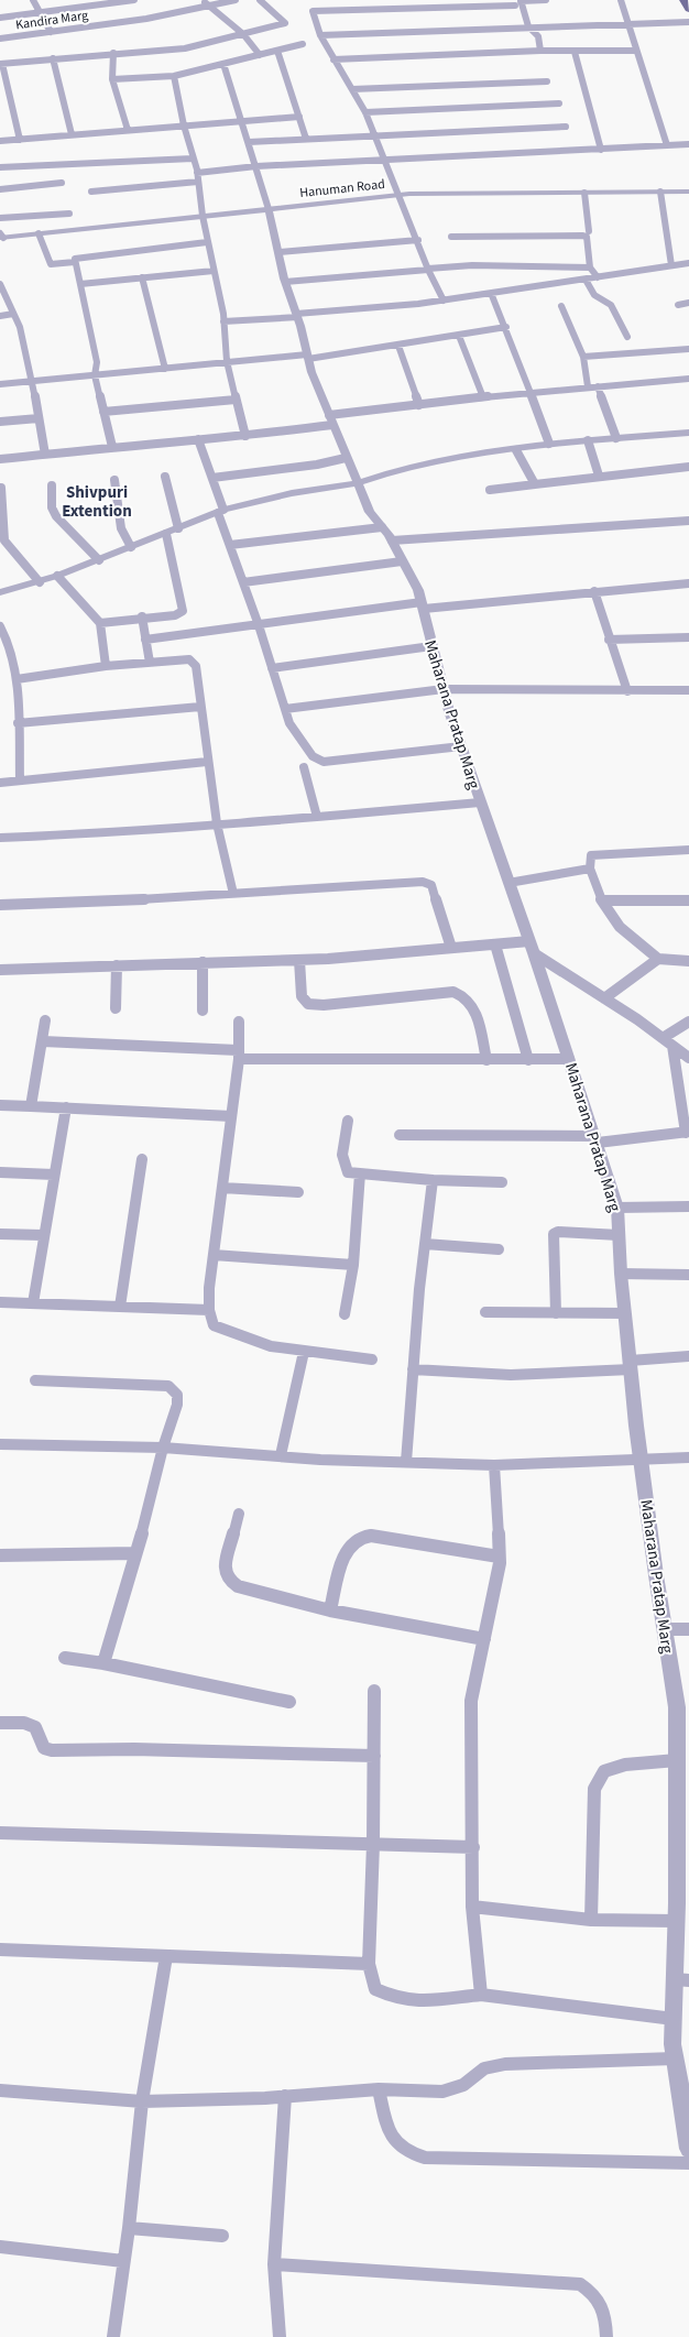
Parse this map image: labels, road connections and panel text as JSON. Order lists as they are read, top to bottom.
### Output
{
  "streets": {
    "street": ["Kandira Marg", "Hanuman Road", "Maharana Pratap Marg"]
  },
  "crossings": [
    ["Hanuman Road", "Maharana Pratap Marg"]
  ],
  "districts": ["Shivpuri Extention"]
}
